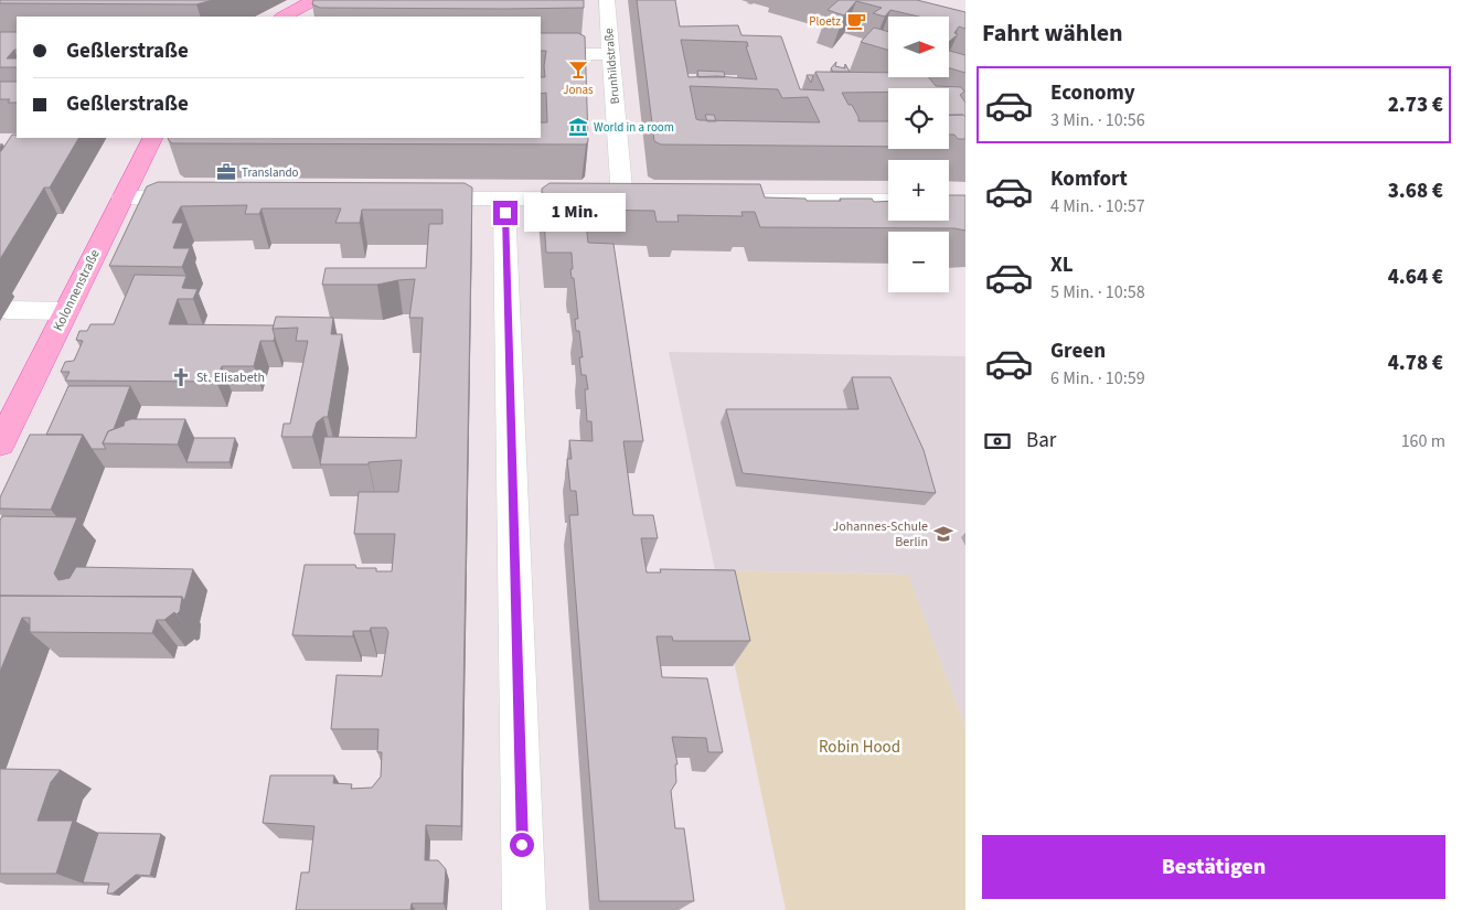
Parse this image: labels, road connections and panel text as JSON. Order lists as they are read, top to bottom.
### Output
{
  "streets": {
    "main road": ["Kolonnenstraße"],
    "street": ["Brunhildstraße"]
  },
  "parks": ["Robin Hood"],
  "places": {
    "cafe": ["Ploetz"],
    "bar": ["Jonas"],
    "museum": ["World in a room"],
    "office": ["Translando"],
    "church": ["St. Elisabeth"],
    "school or university": ["Johannes-Schule Berlin"]
  },
  "north": "right",
  "page": {
    "heading": "Fahrt wählen",
    "map_buttons": ["+", "−"],
    "banner": ["Geßlerstraße", "Geßlerstraße"],
    "list": [
      {
        "name": "Economy",
        "note": "3 Min. · 10:56",
        "value": "2.73 €"
      },
      {
        "name": "Komfort",
        "note": "4 Min. · 10:57",
        "value": "3.68 €"
      },
      {
        "name": "XL",
        "note": "5 Min. · 10:58",
        "value": "4.64 €"
      },
      {
        "name": "Green",
        "note": "6 Min. · 10:59",
        "value": "4.78 €"
      }
    ],
    "bubble": "1 Min.",
    "pay": ["Bar", "160 m"],
    "buttons": "Bestätigen"
  }
}
